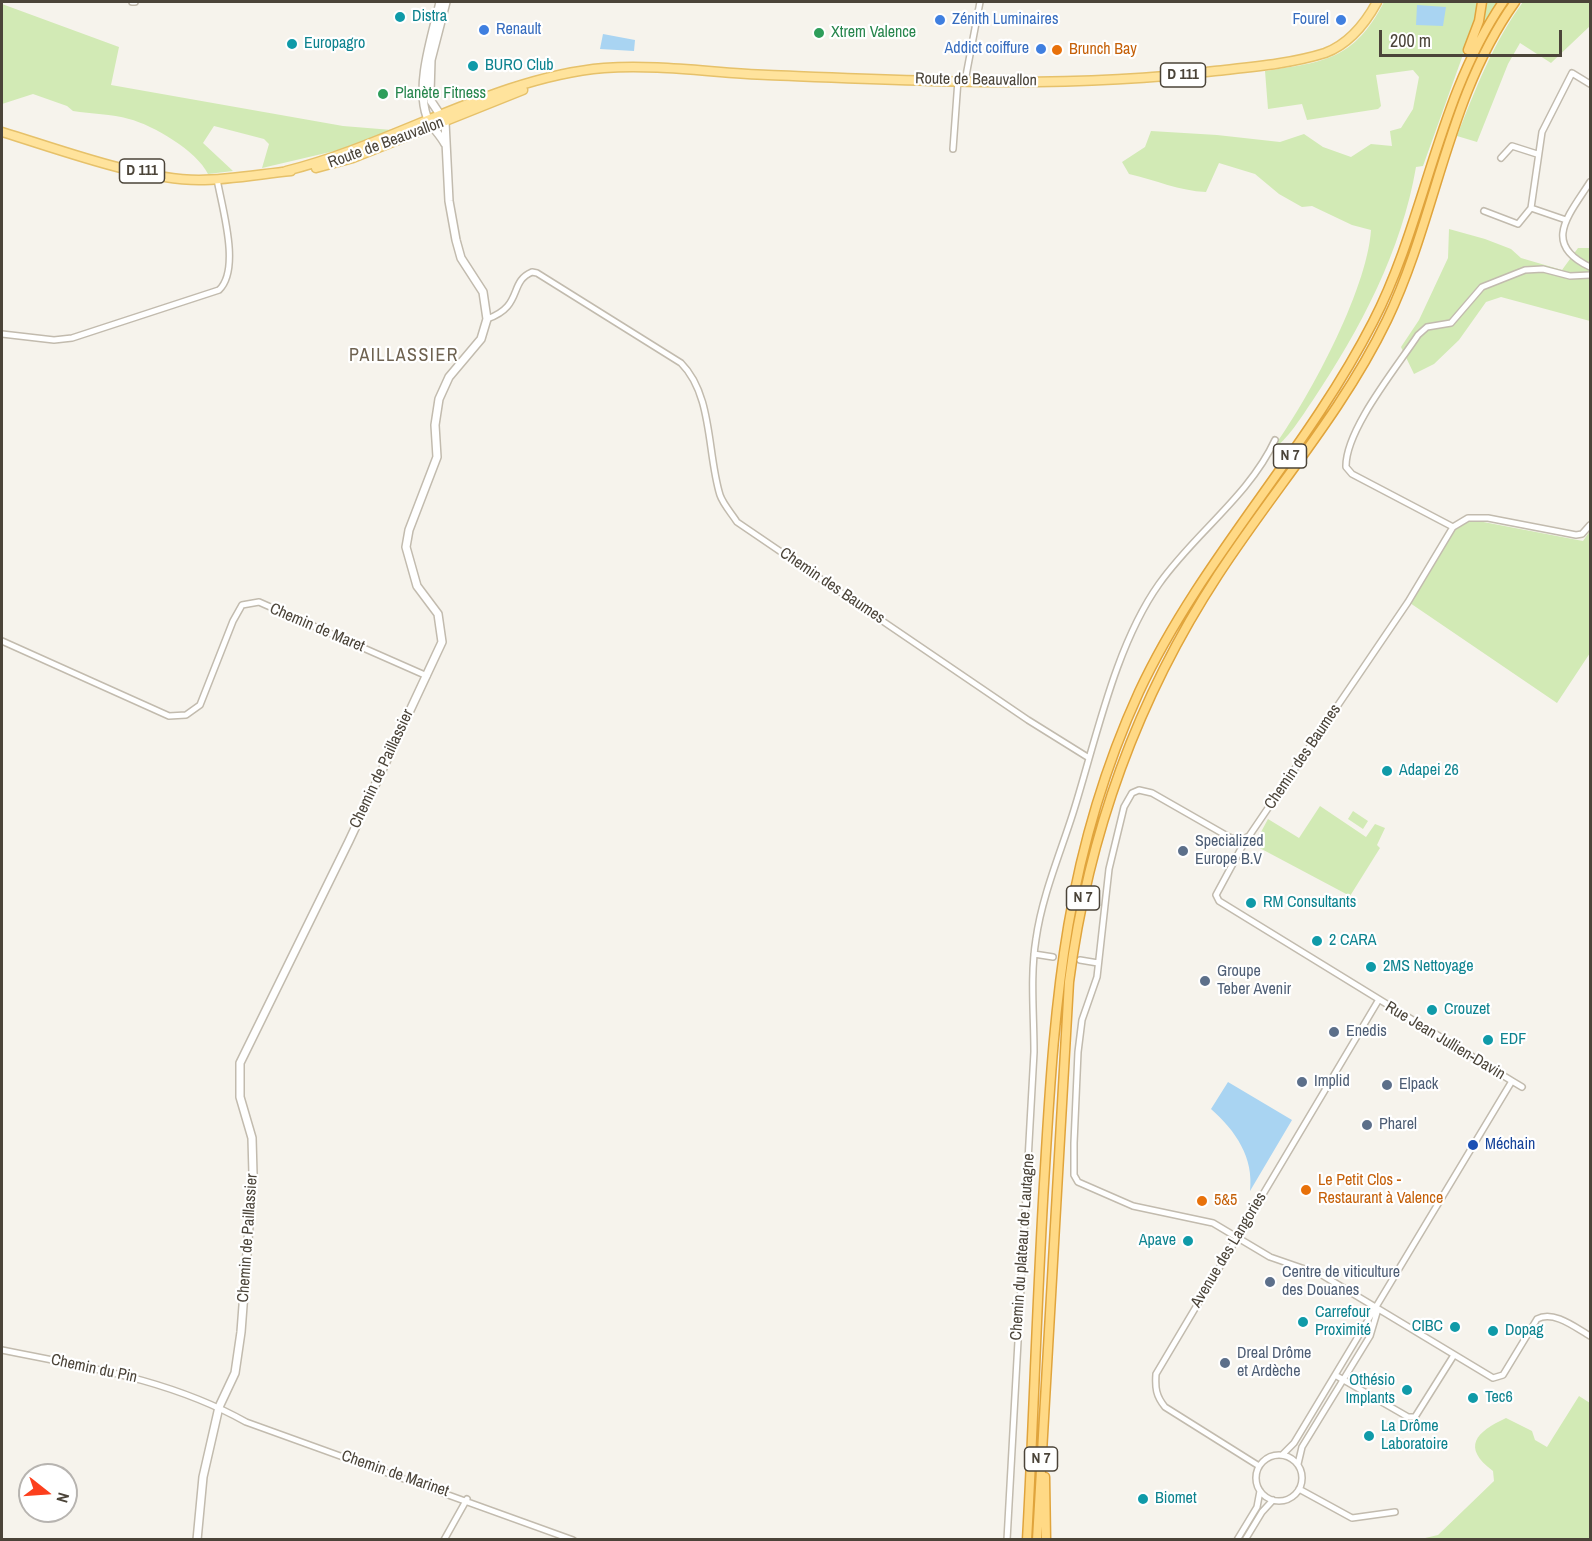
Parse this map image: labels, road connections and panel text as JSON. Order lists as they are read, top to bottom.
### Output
{
  "streets": {
    "highway": ["N 7"],
    "main road": ["D 111", "Route de Beauvallon"],
    "street": [
      "Chemin des Baumes",
      "Chemin de Maret",
      "Chemin de Paillassier",
      "Rue Jean Jullien-Davin",
      "Chemin du plateau de Lautagne",
      "Avenue des Langories",
      "Chemin du Pin",
      "Chemin de Marinet"
    ]
  },
  "crossings": [
    ["Chemin des Baumes", "Chemin de Paillassier"],
    ["Chemin des Baumes", "Rue Jean Jullien-Davin"],
    ["Chemin de Maret", "Chemin de Paillassier"],
    ["Chemin de Paillassier", "Chemin du Pin"],
    ["Chemin de Paillassier", "Chemin de Marinet"],
    ["Rue Jean Jullien-Davin", "Avenue des Langories"],
    ["Chemin du Pin", "Chemin de Marinet"]
  ],
  "districts": ["PAILLASSIER"],
  "places": [
    "Distra",
    "Zénith Luminaires",
    "Fourel",
    "Renault",
    "Xtrem Valence",
    "Europagro",
    "Addict coiffure",
    "Brunch Bay",
    "BURO Club",
    "Planète Fitness",
    "Adapei 26",
    "Specialized Europe B.V",
    "RM Consultants",
    "2 CARA",
    "2MS Nettoyage",
    "Groupe Teber Avenir",
    "Crouzet",
    "Enedis",
    "EDF",
    "Implid",
    "Elpack",
    "Pharel",
    "Méchain",
    "Le Petit Clos - Restaurant à Valence",
    "5&5",
    "Apave",
    "Centre de viticulture des Douanes",
    "Carrefour Proximité",
    "CIBC",
    "Dopag",
    "Dreal Drôme et Ardèche",
    "Othésio Implants",
    "Tec6",
    "La Drôme Laboratoire",
    "Biomet"
  ],
  "scale_bar": "200 m",
  "north": "right"
}
